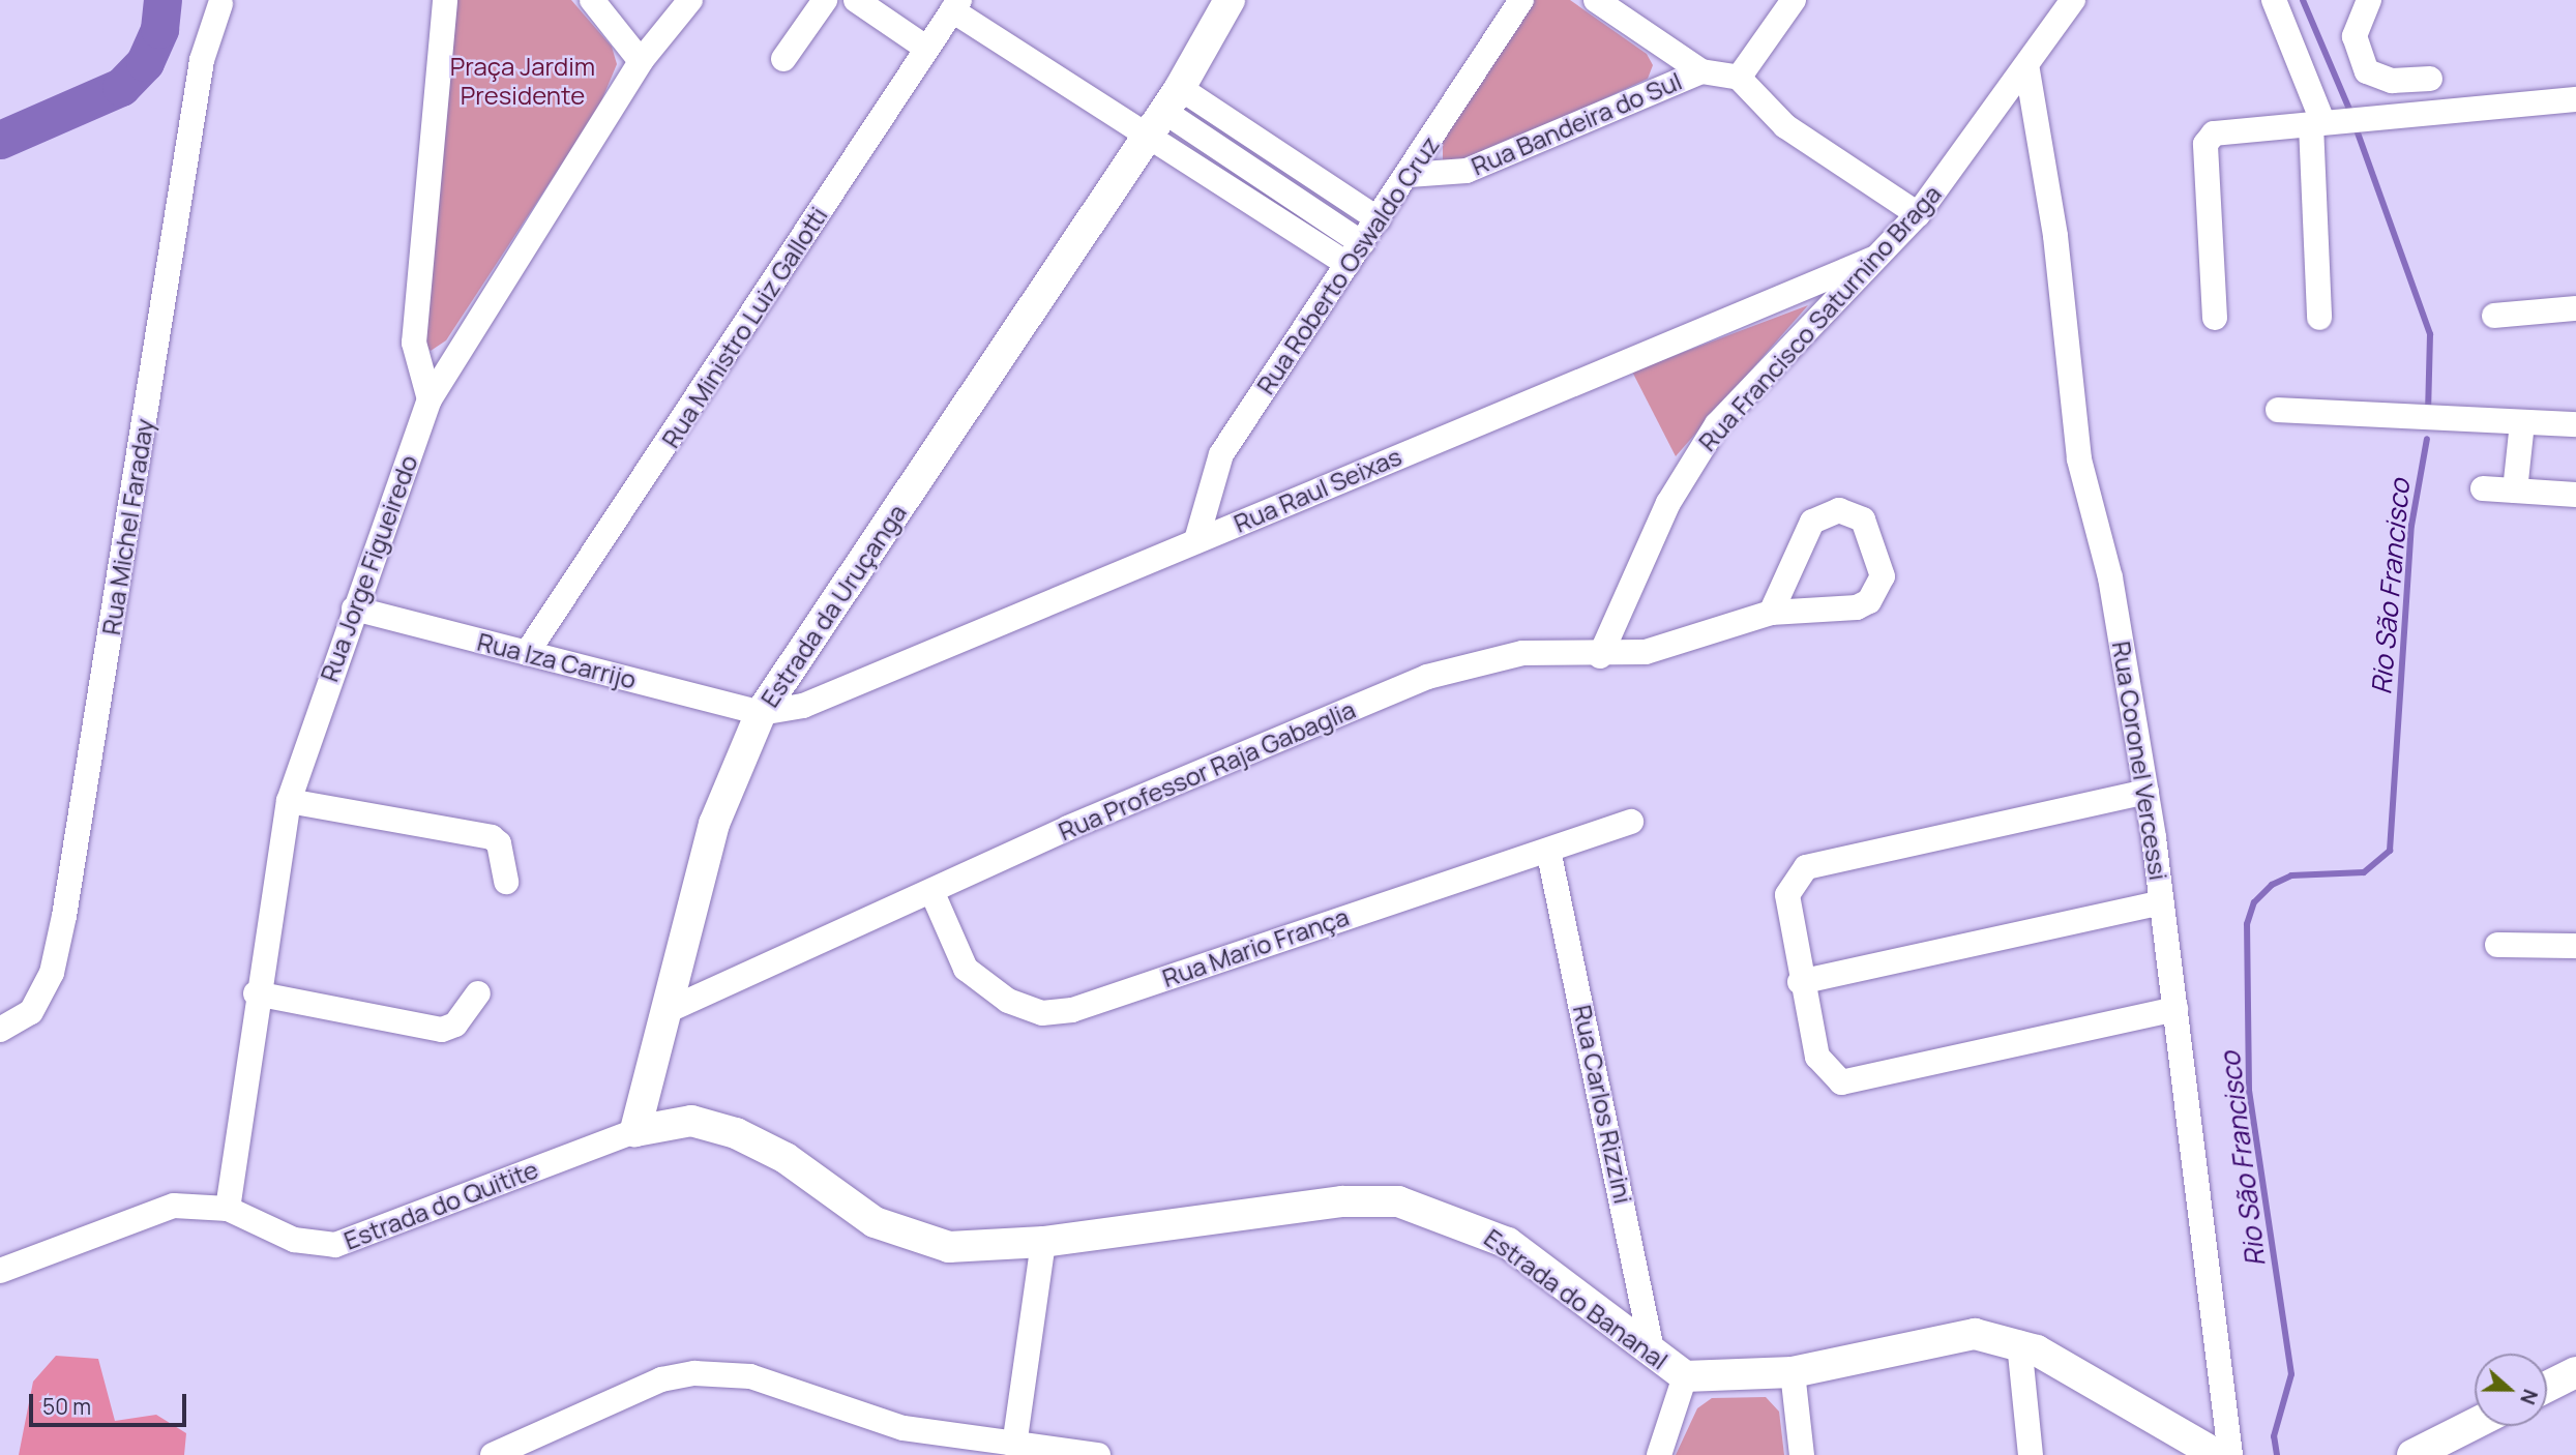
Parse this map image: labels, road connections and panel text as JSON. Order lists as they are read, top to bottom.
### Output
{
  "streets": {
    "street": [
      "Rua Bandeira do Sul",
      "Rua Roberto Oswaldo Cruz",
      "Rua Francisco Saturnino Braga",
      "Rua Ministro Luiz Gallotti",
      "Rua Raul Seixas",
      "Rua Michel Faraday",
      "Rua Jorge Figueiredo",
      "Estrada da Uruçanga",
      "Rua Iza Carrijo",
      "Rua Coronel Vercessi",
      "Rua Professor Raja Gabaglia",
      "Rua Mario França",
      "Rua Carlos Rizzini",
      "Estrada do Quitite",
      "Estrada do Bananal"
    ]
  },
  "crossings": [
    ["Rua Bandeira do Sul", "Rua Roberto Oswaldo Cruz"],
    ["Rua Roberto Oswaldo Cruz", "Rua Raul Seixas"],
    ["Rua Francisco Saturnino Braga", "Rua Raul Seixas"],
    ["Rua Francisco Saturnino Braga", "Rua Coronel Vercessi"],
    ["Rua Francisco Saturnino Braga", "Rua Professor Raja Gabaglia"],
    ["Rua Ministro Luiz Gallotti", "Rua Iza Carrijo"],
    ["Rua Raul Seixas", "Estrada da Uruçanga"],
    ["Rua Raul Seixas", "Rua Iza Carrijo"],
    ["Rua Jorge Figueiredo", "Rua Iza Carrijo"],
    ["Rua Jorge Figueiredo", "Estrada do Quitite"],
    ["Estrada da Uruçanga", "Rua Iza Carrijo"],
    ["Estrada da Uruçanga", "Rua Professor Raja Gabaglia"],
    ["Estrada da Uruçanga", "Estrada do Quitite"],
    ["Estrada da Uruçanga", "Estrada do Bananal"],
    ["Rua Professor Raja Gabaglia", "Rua Mario França"],
    ["Rua Mario França", "Rua Carlos Rizzini"],
    ["Rua Carlos Rizzini", "Estrada do Bananal"],
    ["Estrada do Quitite", "Estrada do Bananal"]
  ],
  "water": ["Rio São Francisco"],
  "parks": ["Praça Jardim Presidente"],
  "scale_bar": "50 m",
  "north": "right"
}
